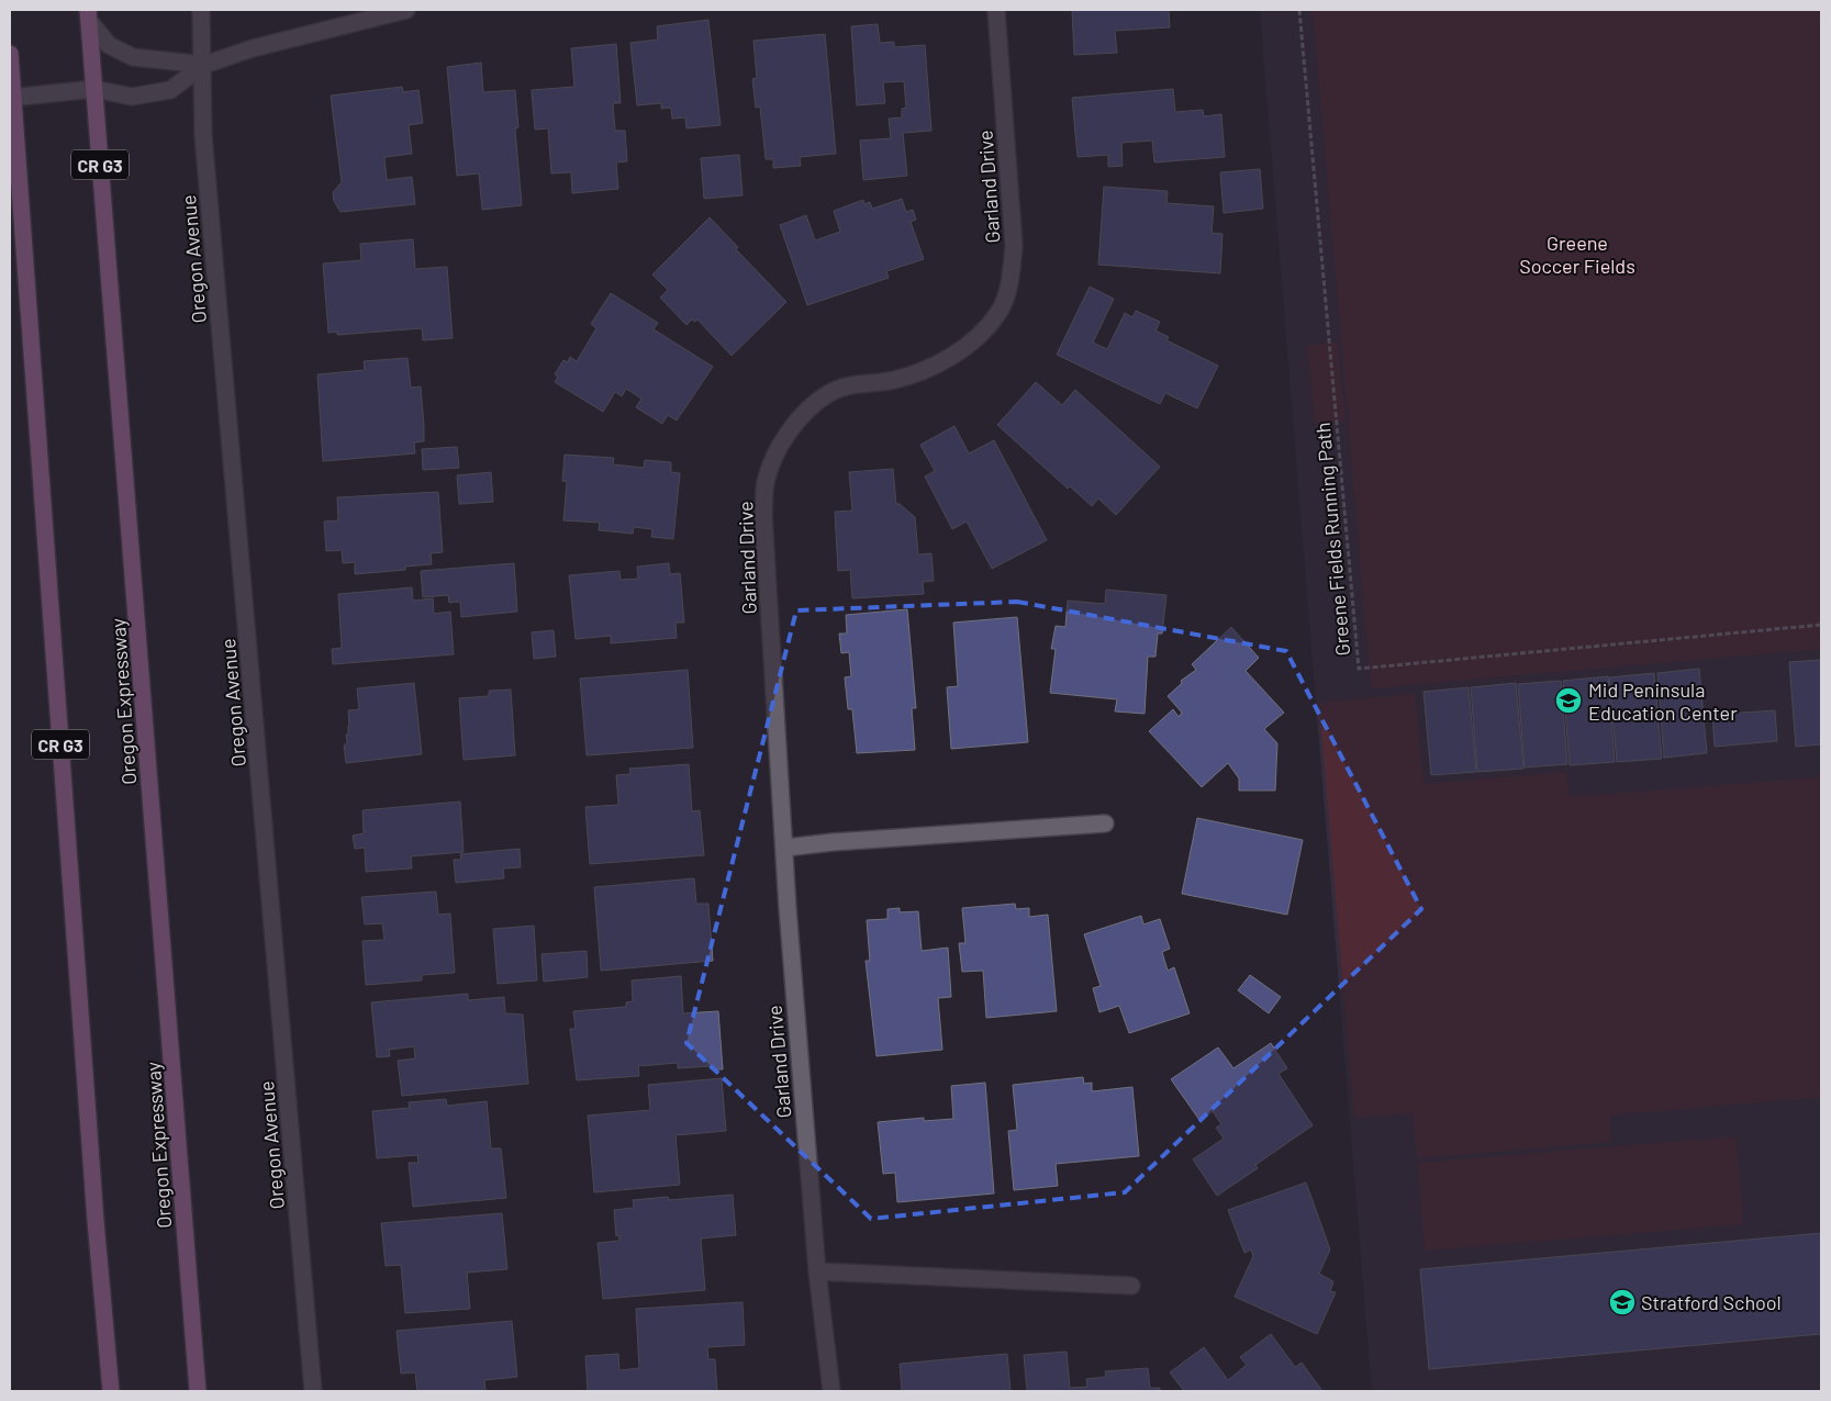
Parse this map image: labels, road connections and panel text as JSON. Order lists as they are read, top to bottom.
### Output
{
  "streets": {
    "main road": ["CR G3", "Oregon Expressway"],
    "street": ["Garland Drive", "Oregon Avenue"],
    "path": ["Greene Fields Running Path"]
  },
  "parks": ["Greene Soccer Fields"],
  "places": {
    "school or university": ["Mid Peninsula Education Center", "Stratford School"]
  }
}
